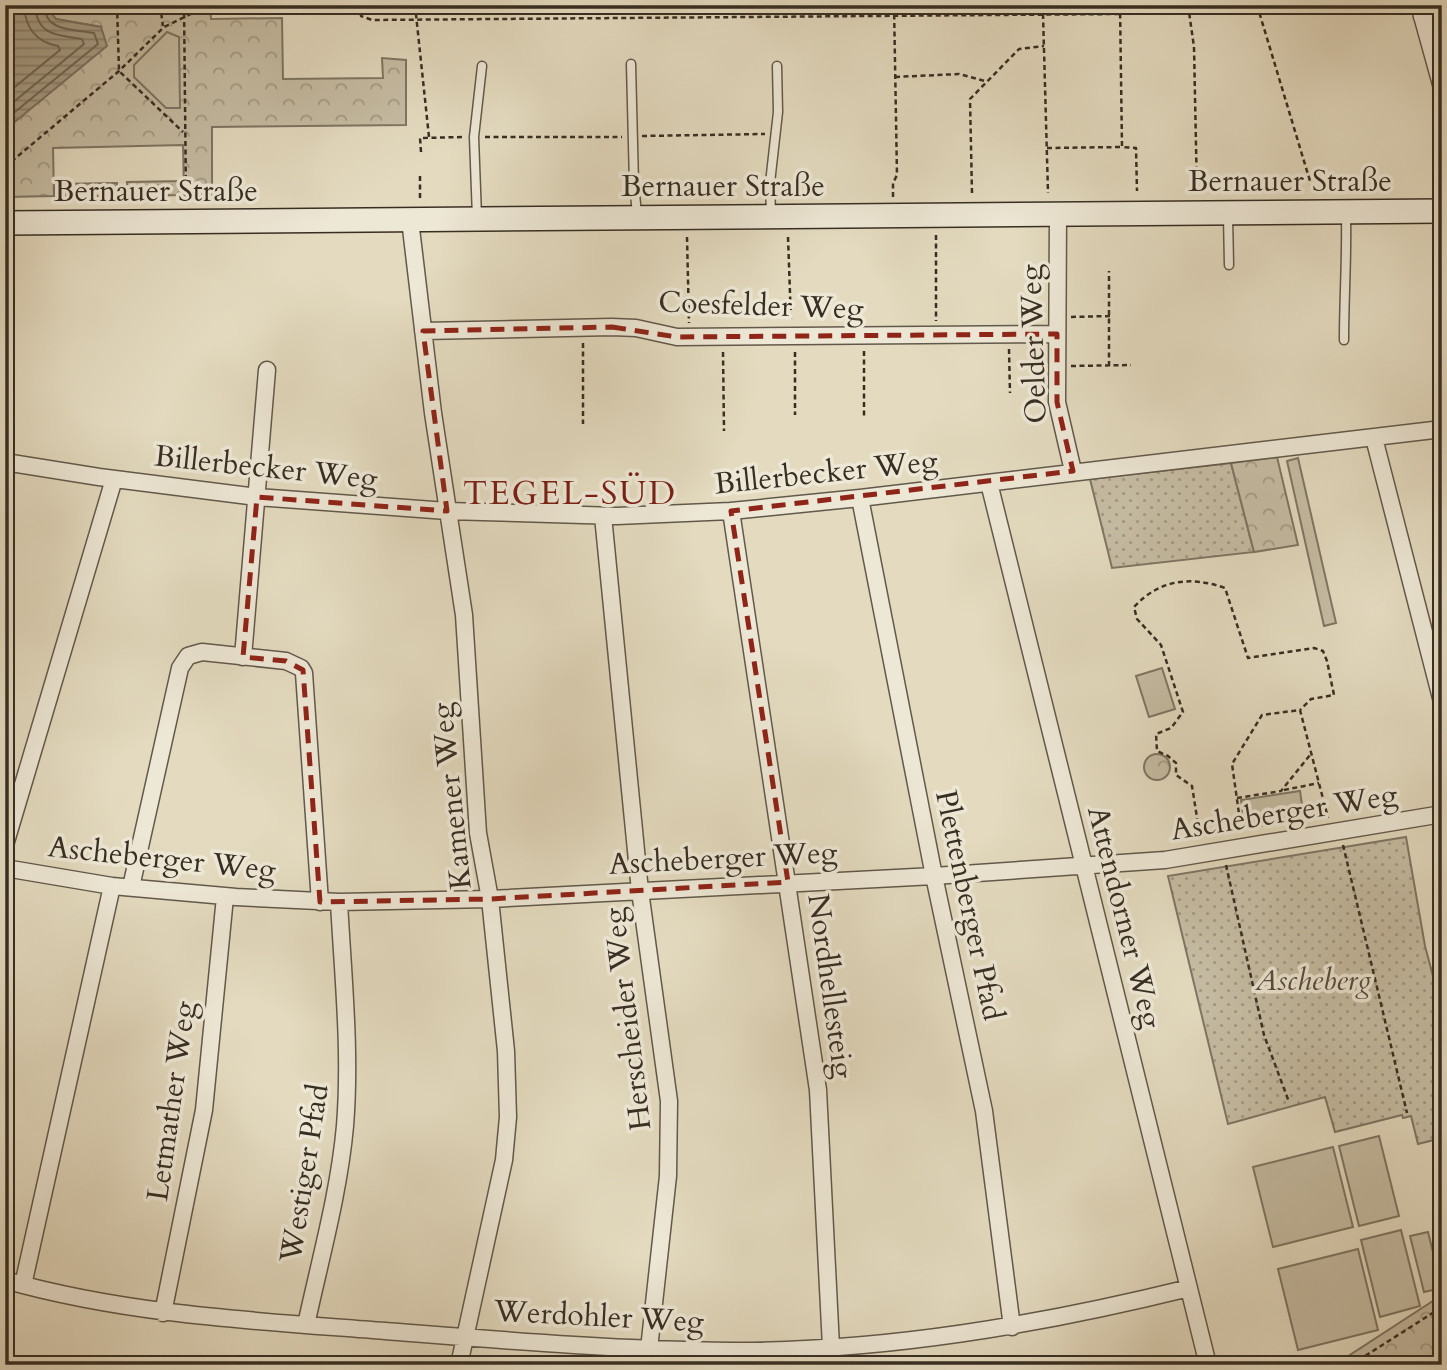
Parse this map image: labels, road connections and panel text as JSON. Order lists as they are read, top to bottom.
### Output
{
  "streets": {
    "main road": ["Bernauer Straße"],
    "street": [
      "Coesfelder Weg",
      "Oelder Weg",
      "Billerbecker Weg",
      "Kamener Weg",
      "Ascheberger Weg",
      "Plettenberger Pfad",
      "Attendorner Weg",
      "Nordhellesteig",
      "Herscheider Weg",
      "Letmather Weg",
      "Westiger Pfad",
      "Werdohler Weg"
    ]
  },
  "crossings": [
    ["Bernauer Straße", "Oelder Weg"],
    ["Bernauer Straße", "Kamener Weg"],
    ["Coesfelder Weg", "Oelder Weg"],
    ["Coesfelder Weg", "Kamener Weg"],
    ["Oelder Weg", "Billerbecker Weg"],
    ["Billerbecker Weg", "Kamener Weg"],
    ["Billerbecker Weg", "Plettenberger Pfad"],
    ["Billerbecker Weg", "Attendorner Weg"],
    ["Billerbecker Weg", "Nordhellesteig"],
    ["Billerbecker Weg", "Herscheider Weg"],
    ["Kamener Weg", "Ascheberger Weg"],
    ["Kamener Weg", "Werdohler Weg"],
    ["Ascheberger Weg", "Plettenberger Pfad"],
    ["Ascheberger Weg", "Attendorner Weg"],
    ["Ascheberger Weg", "Nordhellesteig"],
    ["Ascheberger Weg", "Herscheider Weg"],
    ["Ascheberger Weg", "Letmather Weg"],
    ["Ascheberger Weg", "Westiger Pfad"],
    ["Plettenberger Pfad", "Werdohler Weg"],
    ["Attendorner Weg", "Werdohler Weg"],
    ["Nordhellesteig", "Werdohler Weg"],
    ["Herscheider Weg", "Werdohler Weg"],
    ["Letmather Weg", "Werdohler Weg"],
    ["Westiger Pfad", "Werdohler Weg"]
  ],
  "districts": ["TEGEL-SÜD"],
  "parks": ["Ascheberg"]
}
